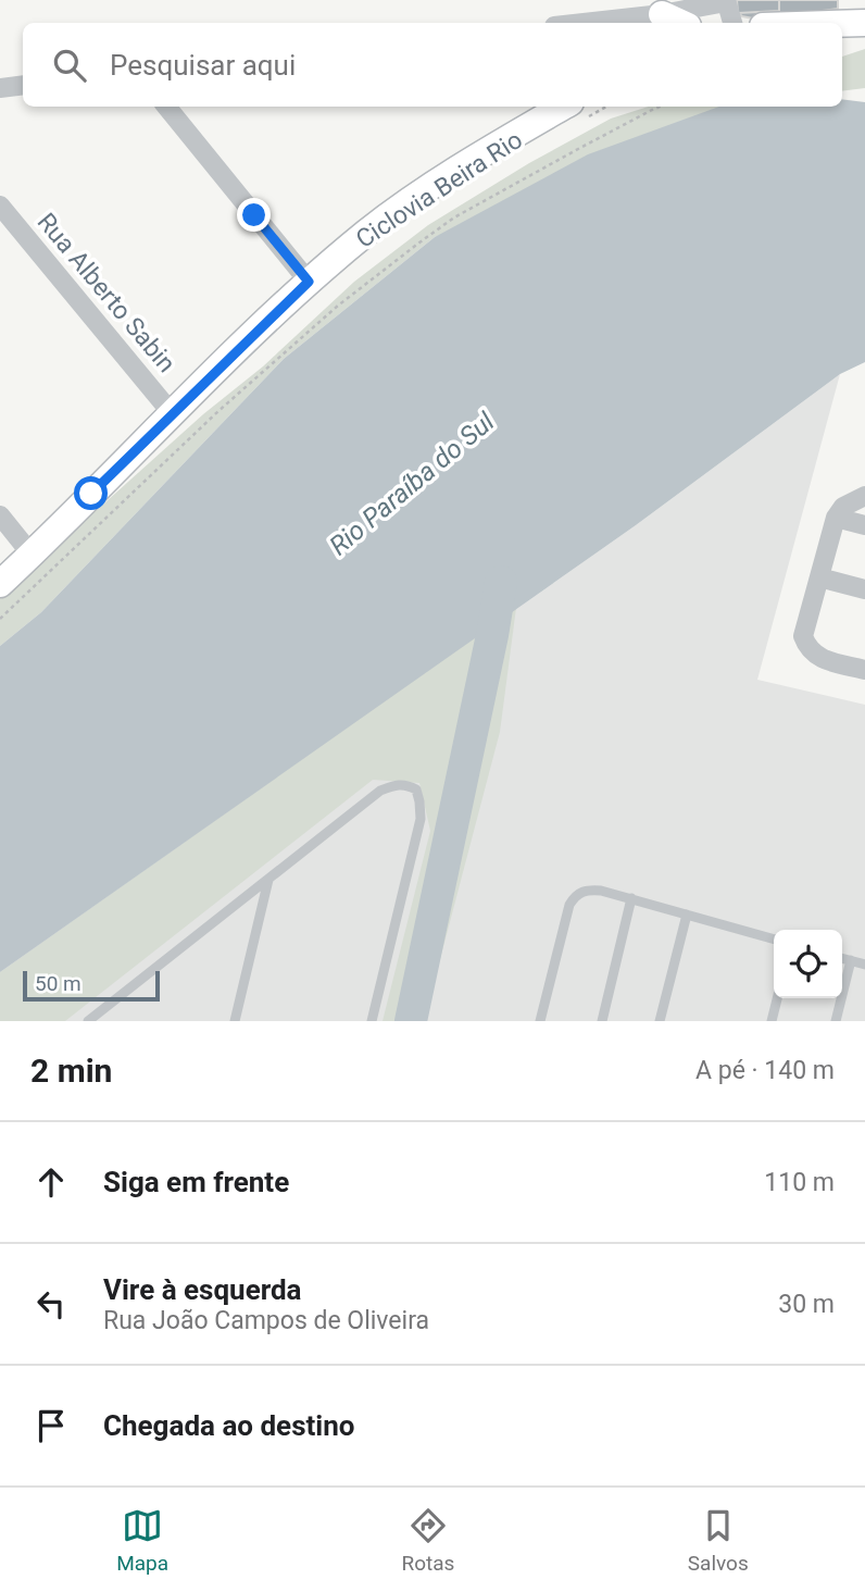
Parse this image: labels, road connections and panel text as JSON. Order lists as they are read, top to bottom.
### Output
{
  "streets": {
    "street": ["Rua Alberto Sabin"]
  },
  "water": ["Rio Paraíba do Sul"],
  "scale_bar": "50 m",
  "page": {
    "search": "Pesquisar aqui",
    "scale": "50 m",
    "heading": ["2 min", "A pé · 140 m"],
    "list": [
      ["Siga em frente", "110 m"],
      ["Vire à esquerda", "Rua João Campos de Oliveira", "30 m"],
      "Chegada ao destino"
    ],
    "nav": ["Mapa", "Rotas", "Salvos"]
  }
}
